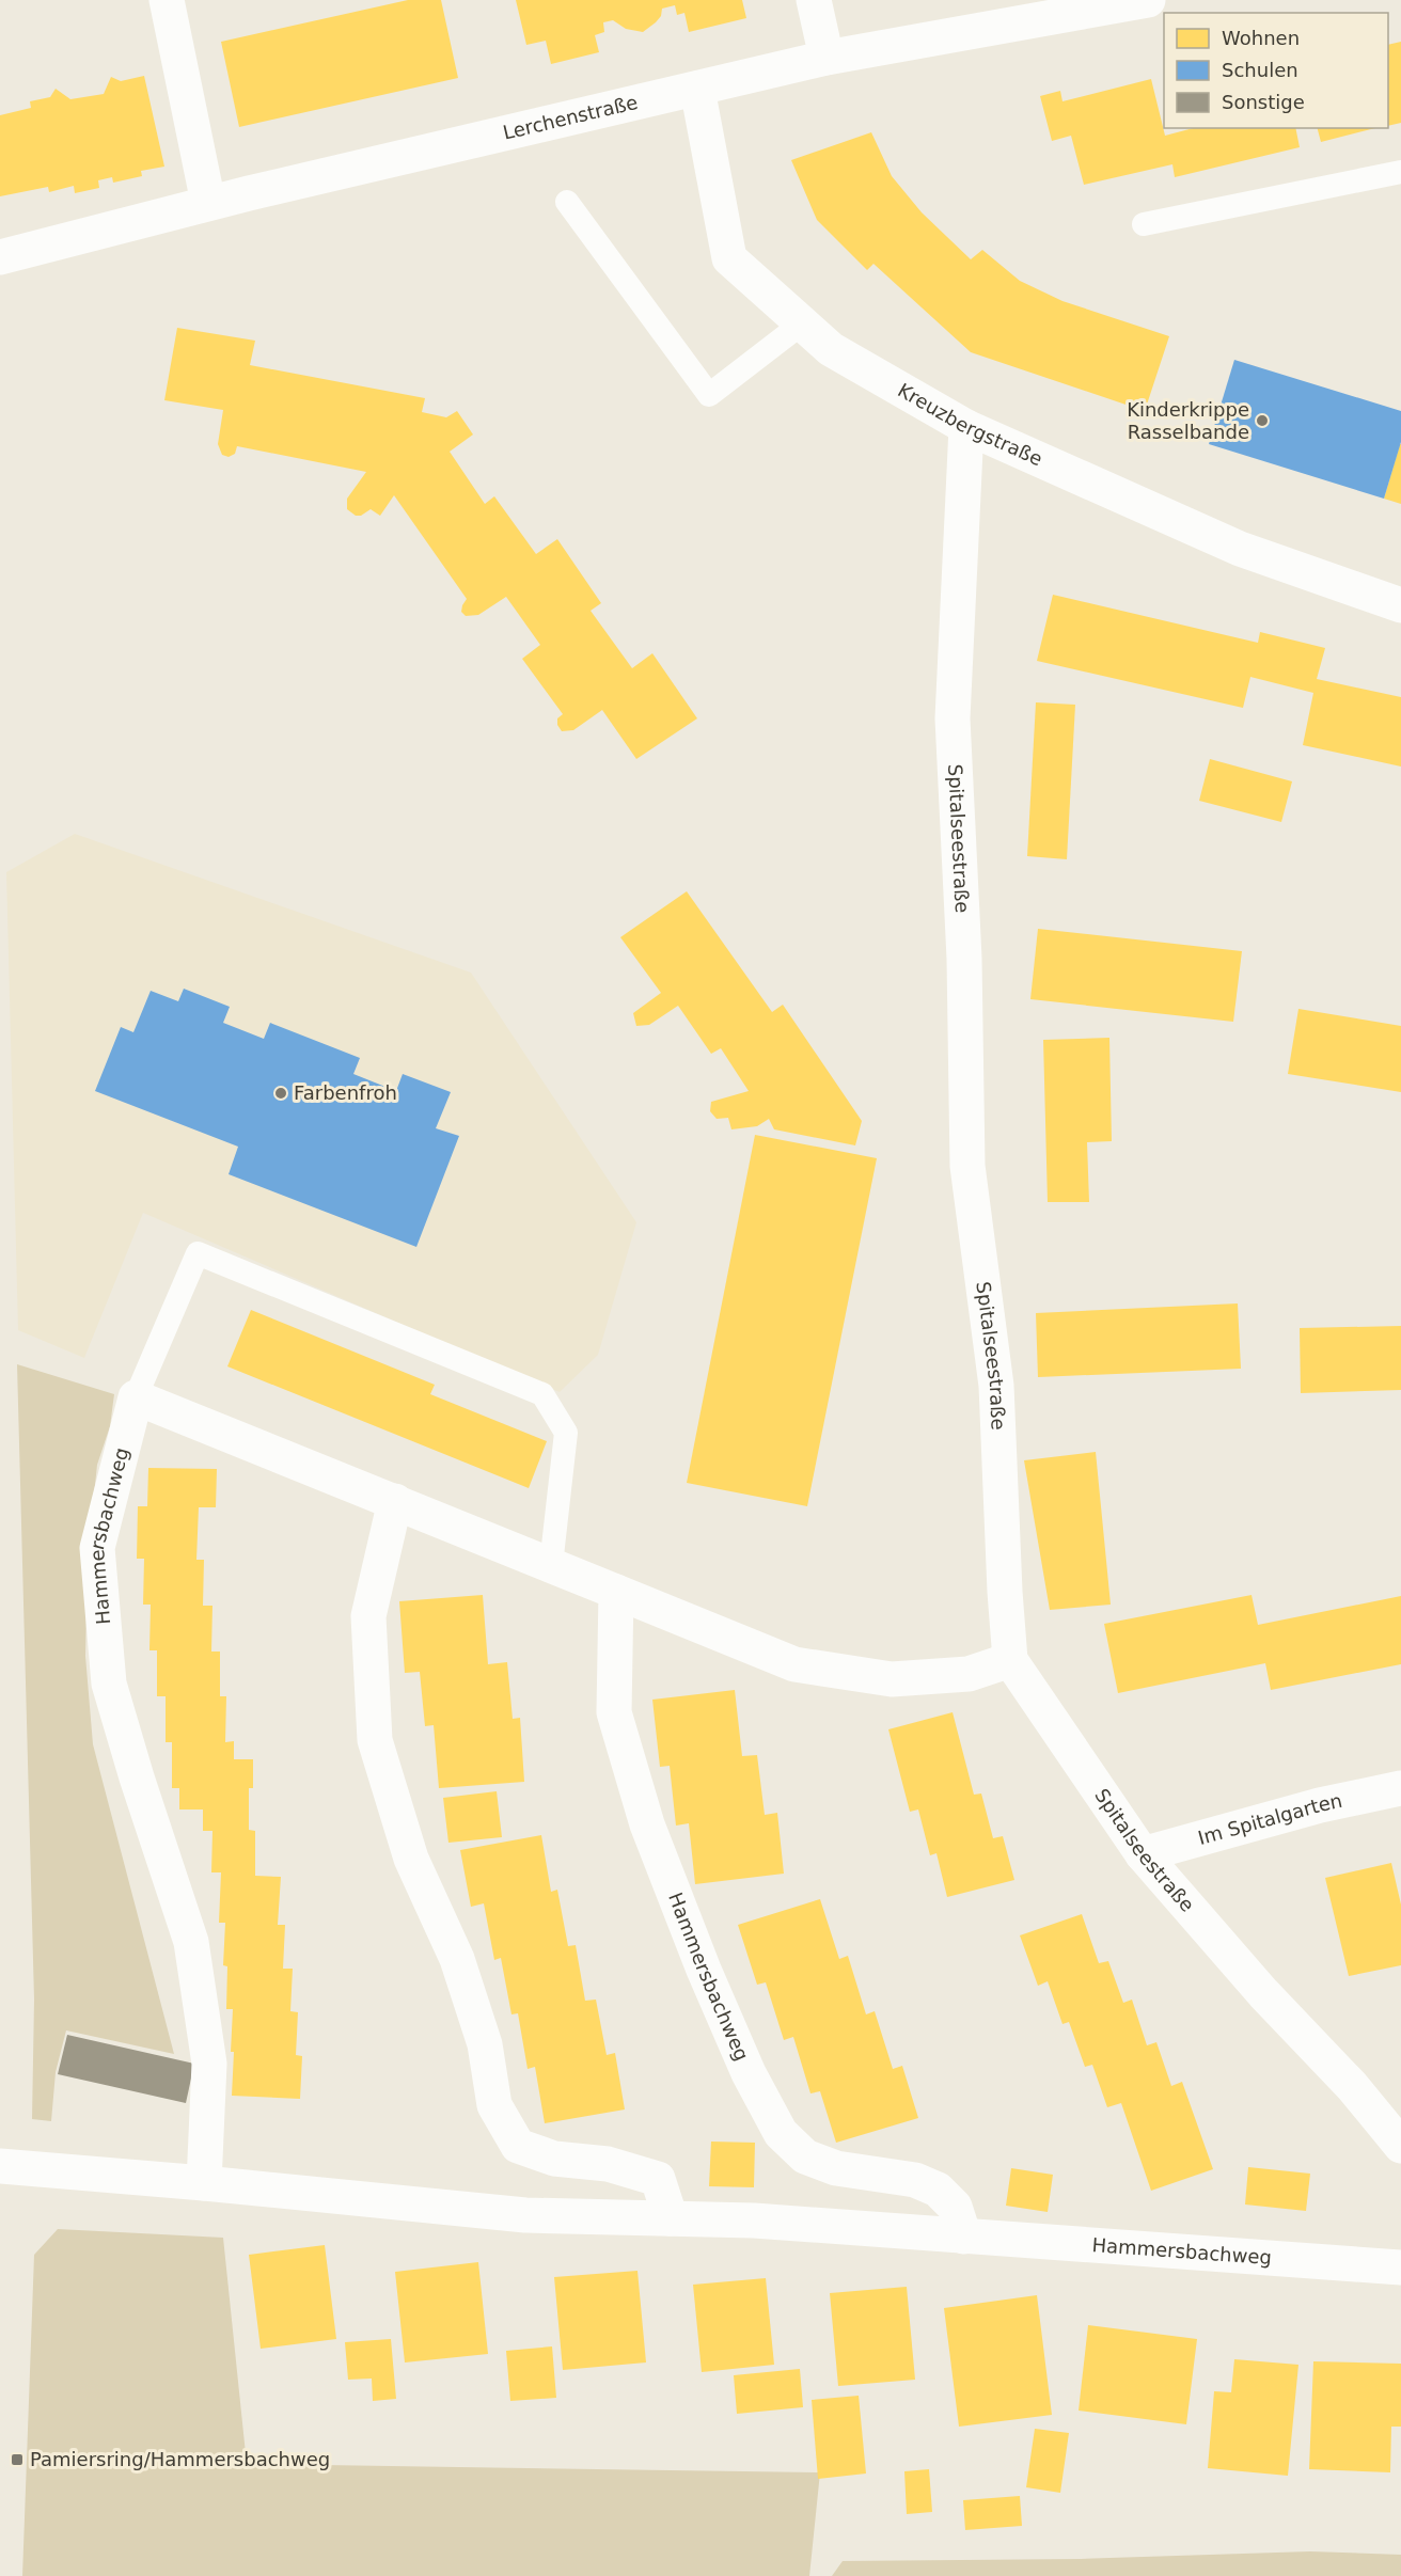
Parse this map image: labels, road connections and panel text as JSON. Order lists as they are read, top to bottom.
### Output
{
  "streets": {
    "street": [
      "Lerchenstraße",
      "Kreuzbergstraße",
      "Spitalseestraße",
      "Hammersbachweg",
      "Im Spitalgarten"
    ]
  },
  "crossings": [
    ["Lerchenstraße", "Kreuzbergstraße"],
    ["Kreuzbergstraße", "Spitalseestraße"],
    ["Spitalseestraße", "Im Spitalgarten"]
  ],
  "places": {
    "other": ["Kinderkrippe Rasselbande", "Farbenfroh"],
    "transit": ["Pamiersring/Hammersbachweg"]
  },
  "legend": ["Wohnen", "Schulen", "Sonstige"]
}
